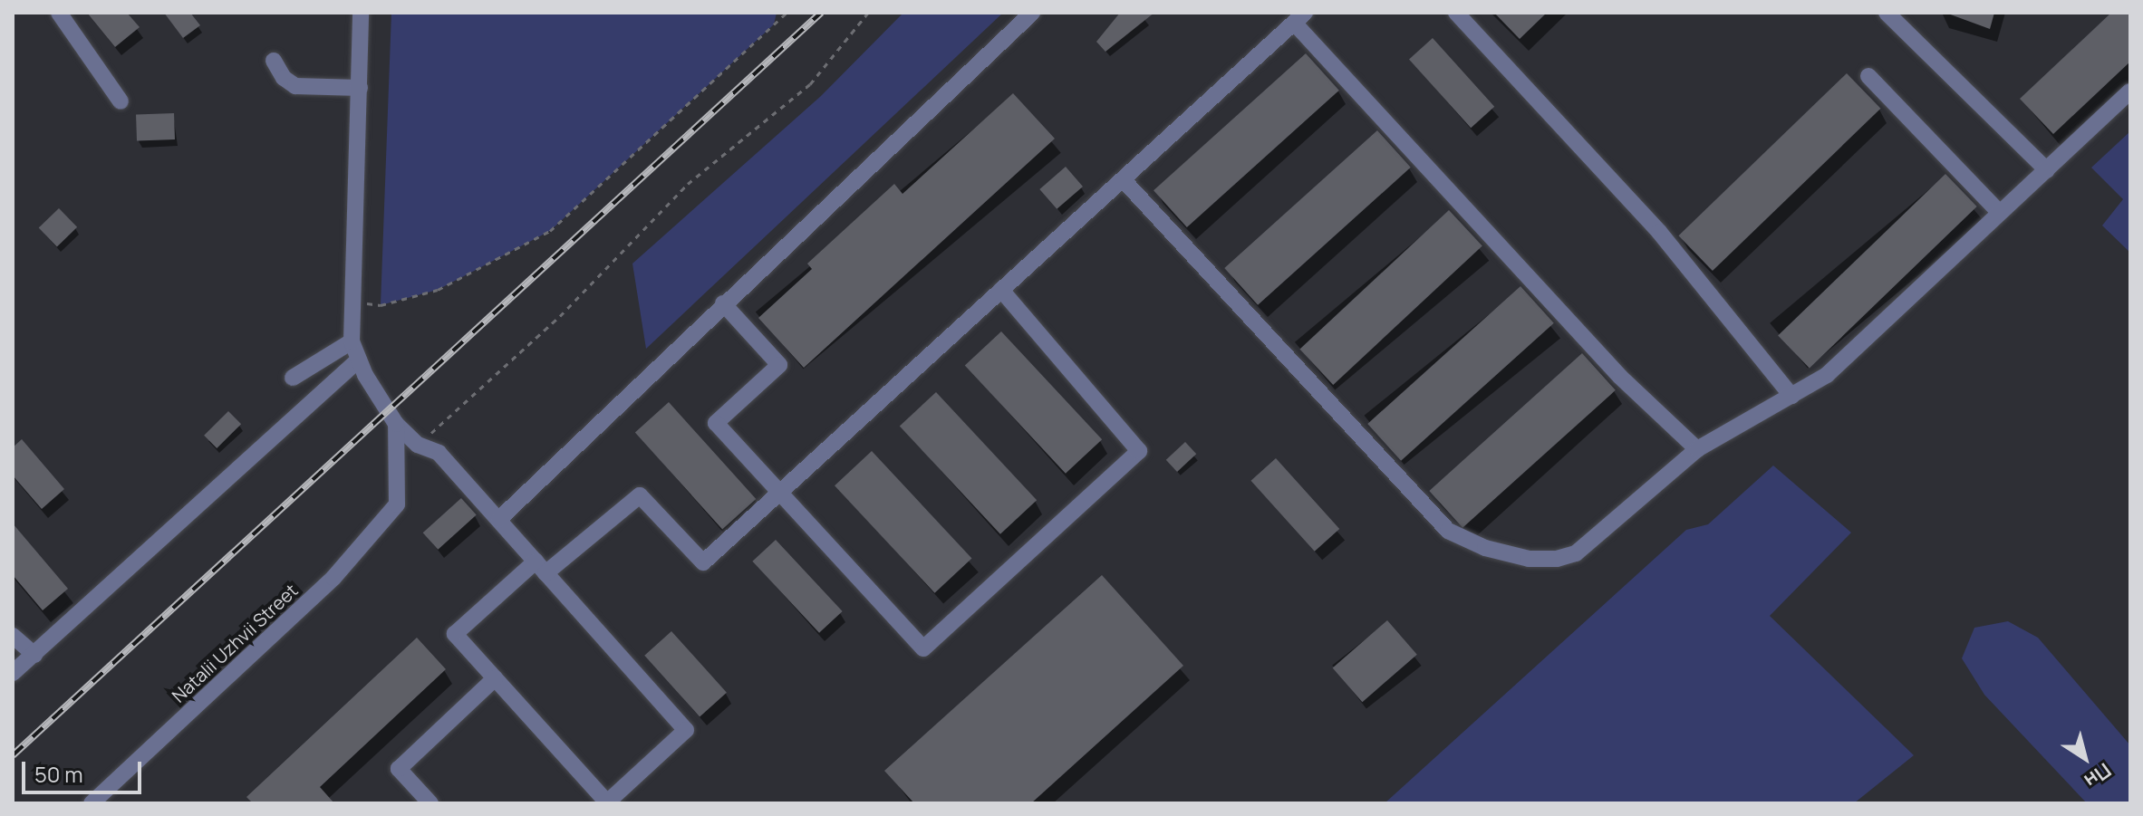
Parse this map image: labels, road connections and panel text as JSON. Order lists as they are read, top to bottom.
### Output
{
  "streets": {
    "street": ["Natalii Uzhvii Street"]
  },
  "scale_bar": "50 m",
  "north": "bottom right"
}
